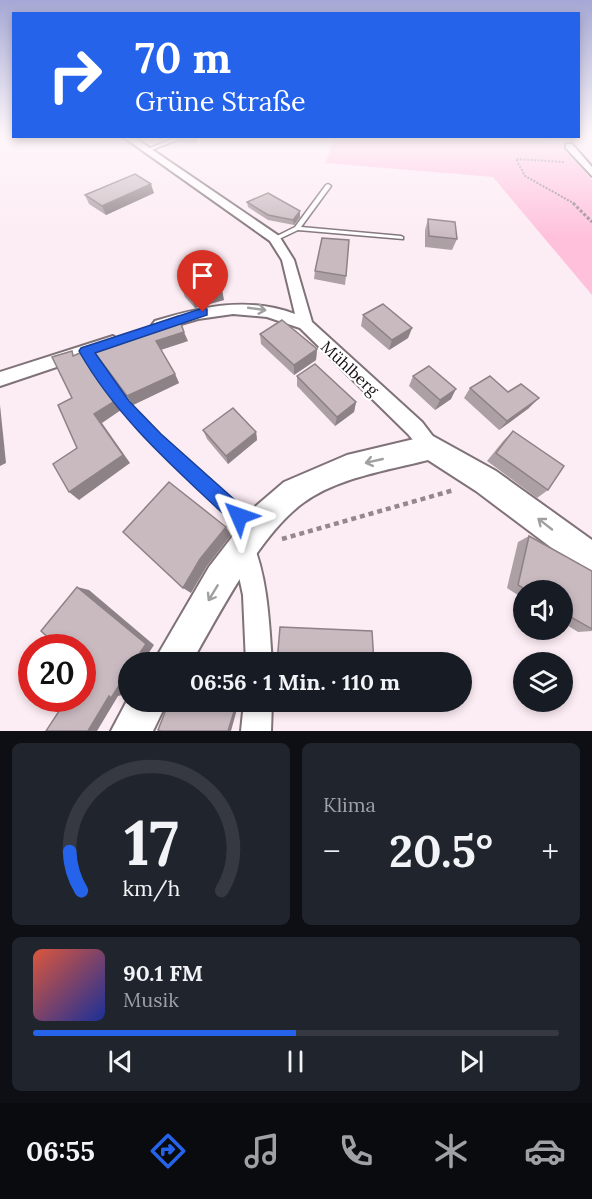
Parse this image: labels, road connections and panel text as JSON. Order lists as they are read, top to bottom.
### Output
{
  "streets": {
    "main road": ["Mühlberg"]
  },
  "page": {
    "turn": ["70 m", "Grüne Straße"],
    "limit": "20",
    "trip": "06:56 · 1 Min. · 110 m",
    "tile": "Klima",
    "heat": ["−", "20.5°", "+"],
    "song": ["90.1 FM", "Musik"],
    "tabs": "06:55",
    "gauge": ["17", "km/h"]
  }
}
